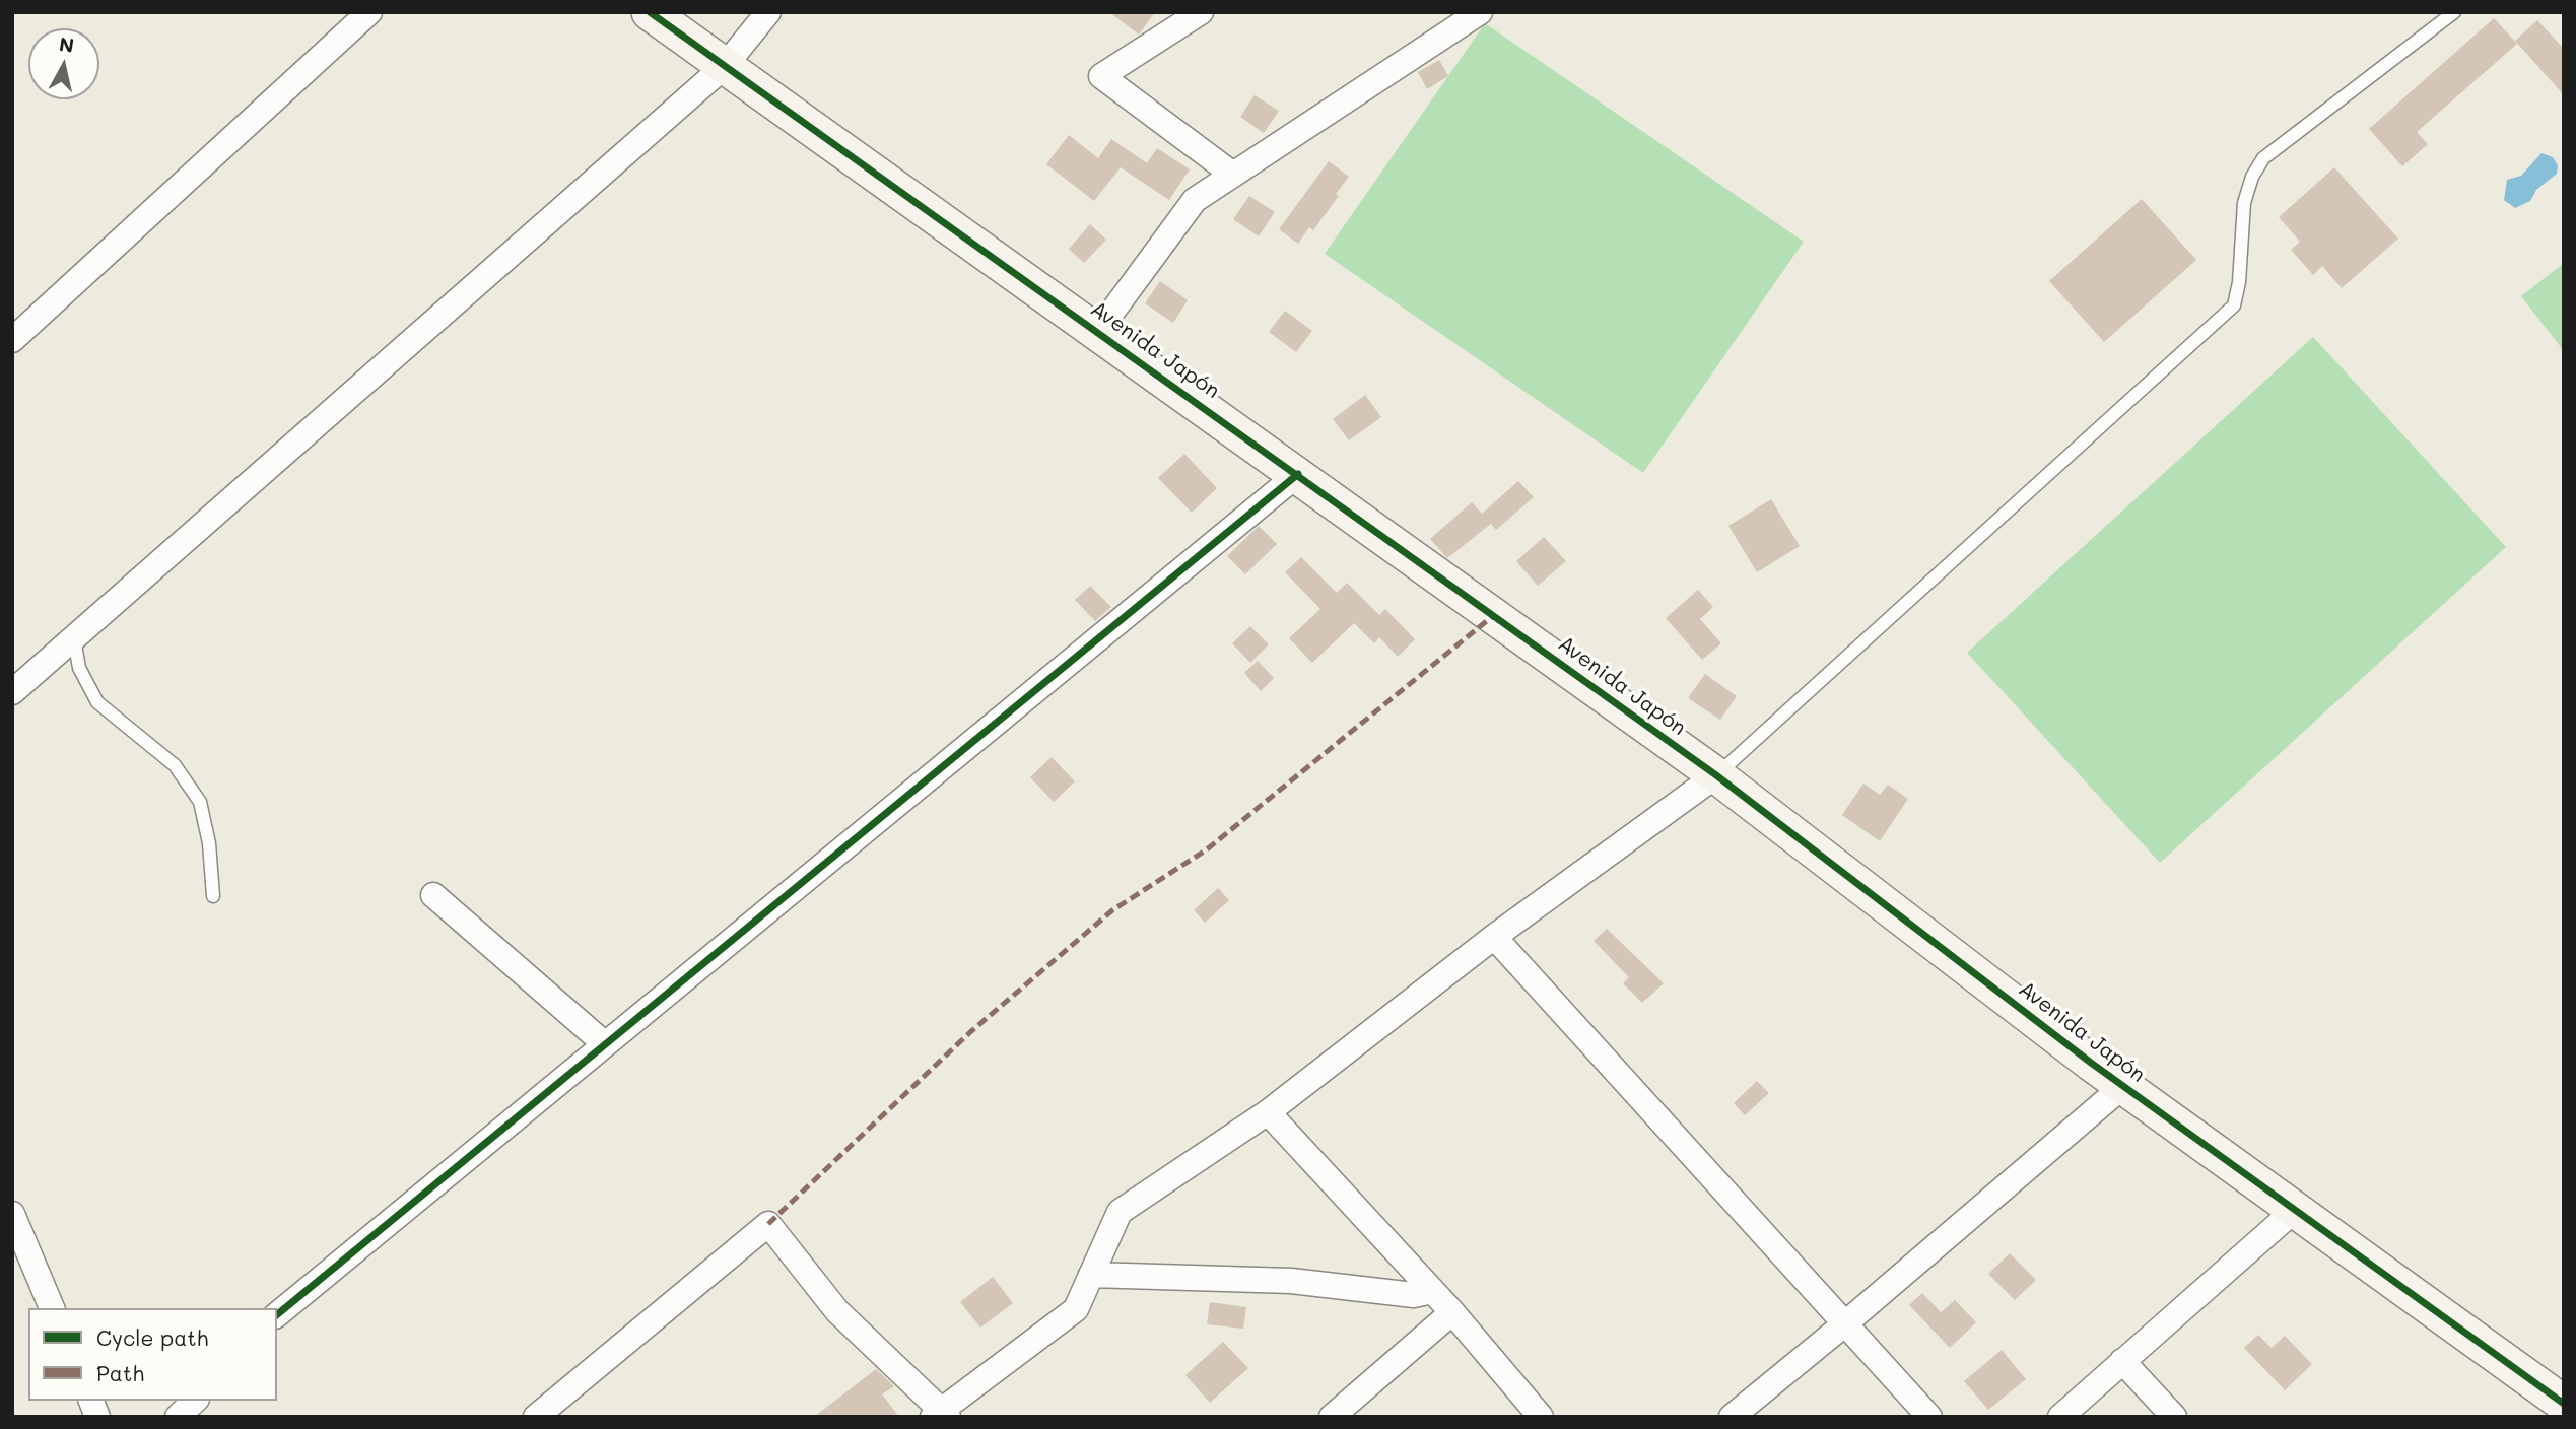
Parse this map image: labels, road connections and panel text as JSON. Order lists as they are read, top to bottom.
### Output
{
  "streets": {
    "street": ["Avenida Japón"]
  },
  "legend": ["Cycle path", "Path"],
  "north": "top"
}
